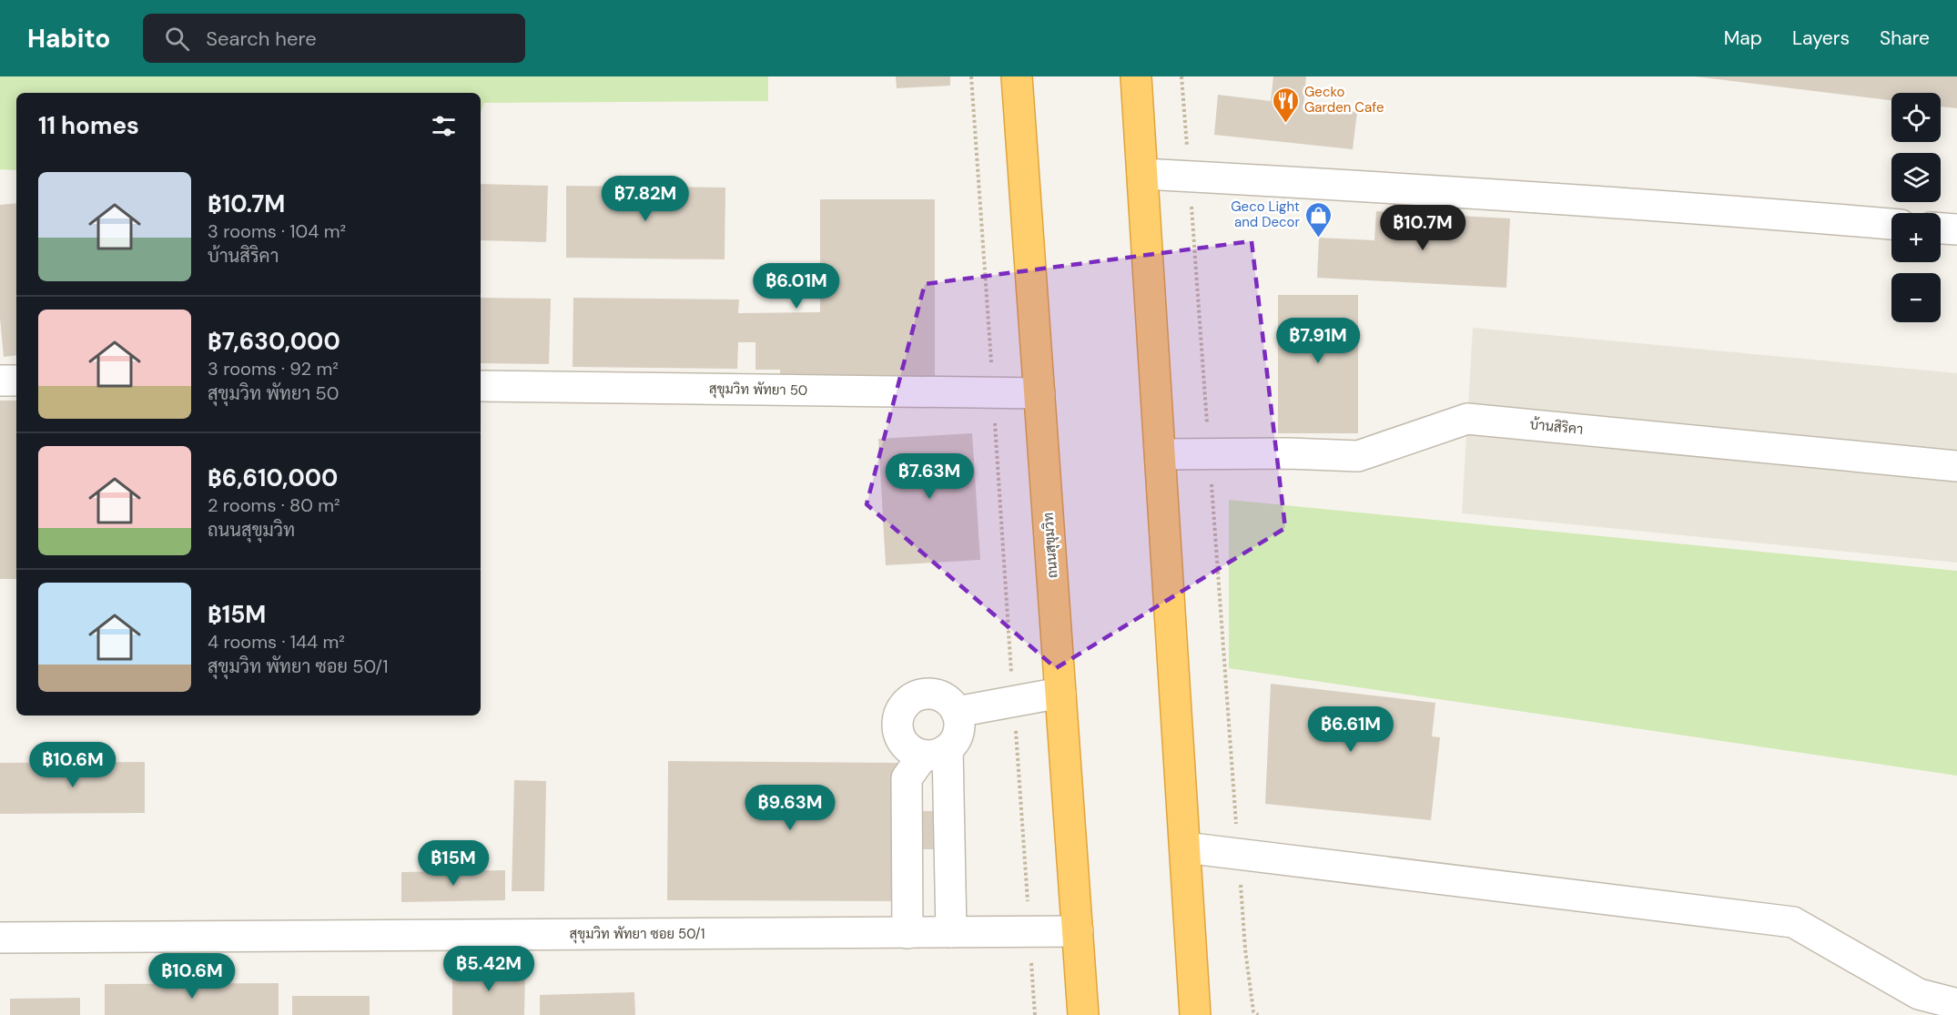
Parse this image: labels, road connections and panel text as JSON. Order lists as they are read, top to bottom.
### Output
{
  "streets": {
    "highway": ["ถนนสุขุมวิท"],
    "street": ["สุขุมวิท พัทยา 50", "บ้านสิริคา", "สุขุมวิท พัทยา ซอย 50/1"]
  },
  "crossings": [
    ["สุขุมวิท พัทยา 50", "ถนนสุขุมวิท"],
    ["ถนนสุขุมวิท", "สุขุมวิท พัทยา ซอย 50/1"]
  ],
  "places": {
    "restaurant": ["Gecko Garden Cafe"],
    "shop": ["Geco Light and Decor"]
  },
  "page": {
    "header": "Habito",
    "search": "Search here",
    "nav": ["Map", "Layers", "Share"],
    "map_buttons": ["+", "−"],
    "heading": "11 homes",
    "list": [
      {
        "name": "฿10.7M",
        "note": "3 rooms · 104 m² · บ้านสิริคา"
      },
      {
        "name": "฿7,630,000",
        "note": "3 rooms · 92 m² · สุขุมวิท พัทยา 50"
      },
      {
        "name": "฿6,610,000",
        "note": "2 rooms · 80 m² · ถนนสุขุมวิท"
      },
      {
        "name": "฿15M",
        "note": "4 rooms · 144 m² · สุขุมวิท พัทยา ซอย 50/1"
      }
    ],
    "price": [
      "฿7.82M",
      "฿10.7M",
      "฿6.01M",
      "฿7.91M",
      "฿7.63M",
      "฿6.61M",
      "฿10.6M",
      "฿9.63M",
      "฿15M",
      "฿5.42M",
      "฿10.6M"
    ]
  }
}
